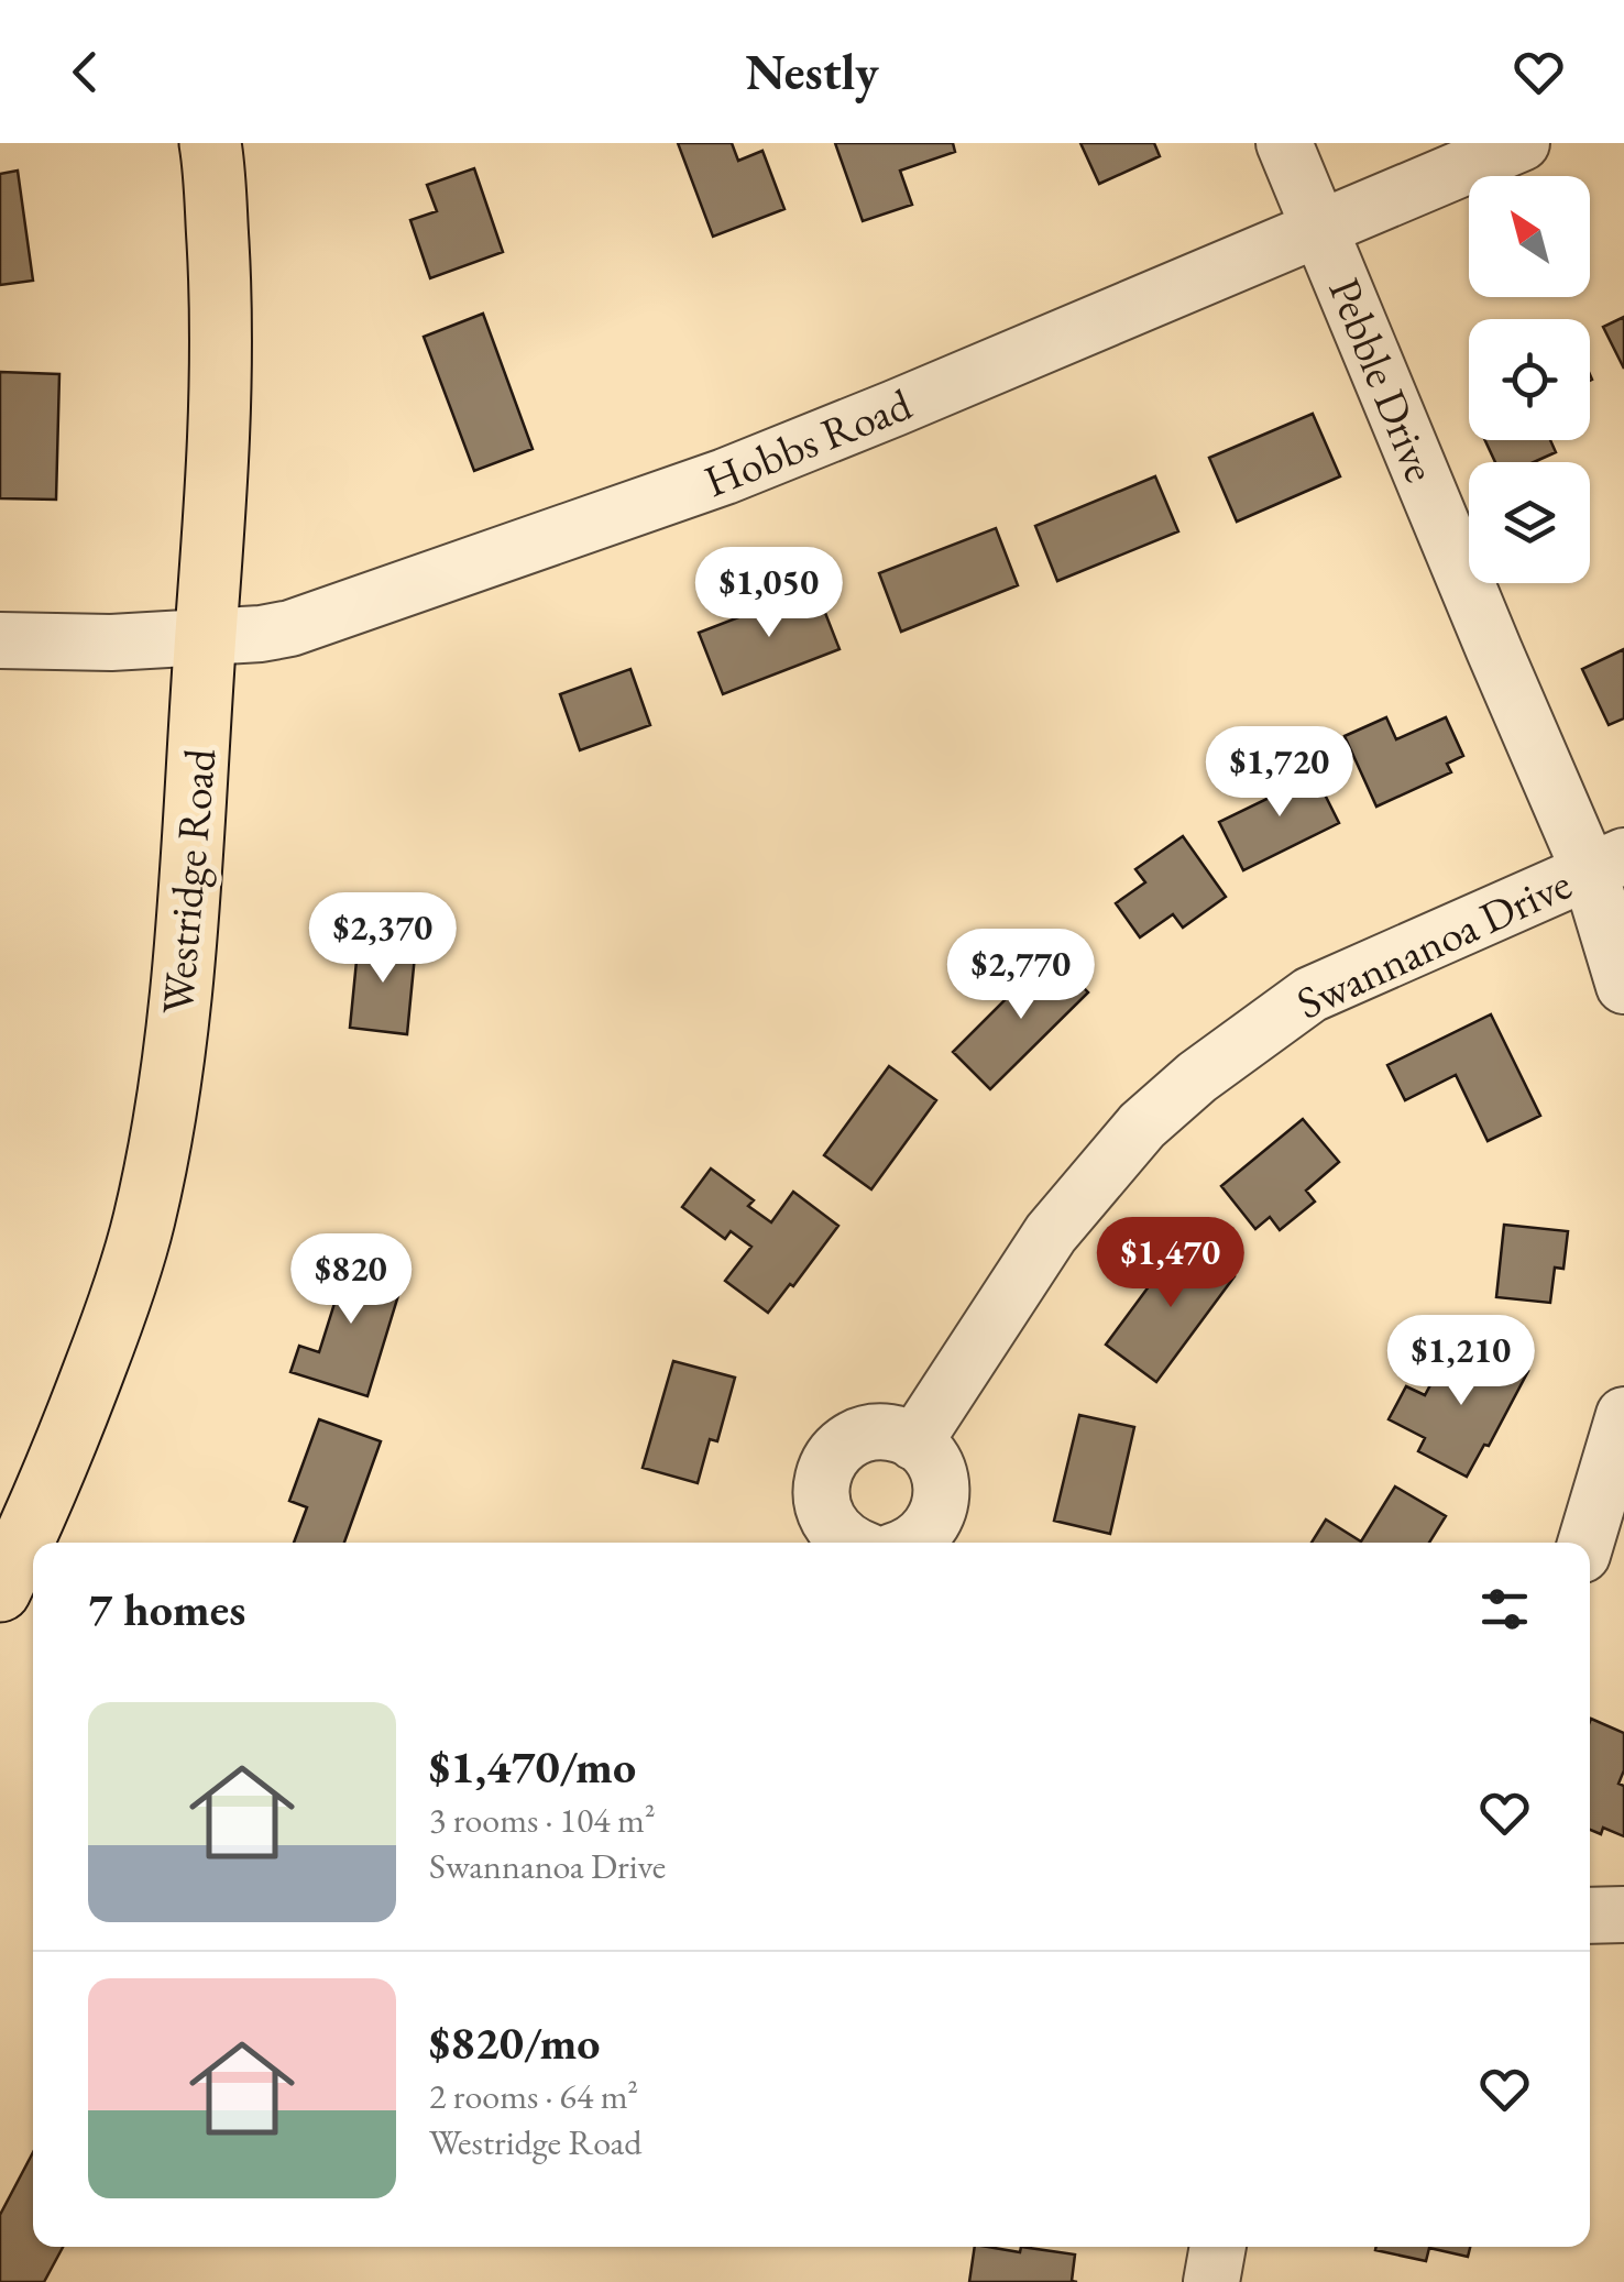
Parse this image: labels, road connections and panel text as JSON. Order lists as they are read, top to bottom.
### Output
{
  "streets": {
    "main road": ["Westridge Road"],
    "street": ["Pebble Drive", "Hobbs Road", "Swannanoa Drive"]
  },
  "crossings": [
    ["Pebble Drive", "Hobbs Road"],
    ["Pebble Drive", "Swannanoa Drive"],
    ["Hobbs Road", "Westridge Road"]
  ],
  "north": "top left",
  "page": {
    "header": "Nestly",
    "price": [
      "$1,050",
      "$1,720",
      "$2,370",
      "$2,770",
      "$1,470",
      "$820",
      "$1,210"
    ],
    "heading": "7 homes",
    "list": [
      {
        "name": "$1,470/mo",
        "note": "3 rooms · 104 m² · Swannanoa Drive"
      },
      {
        "name": "$820/mo",
        "note": "2 rooms · 64 m² · Westridge Road"
      }
    ]
  }
}
